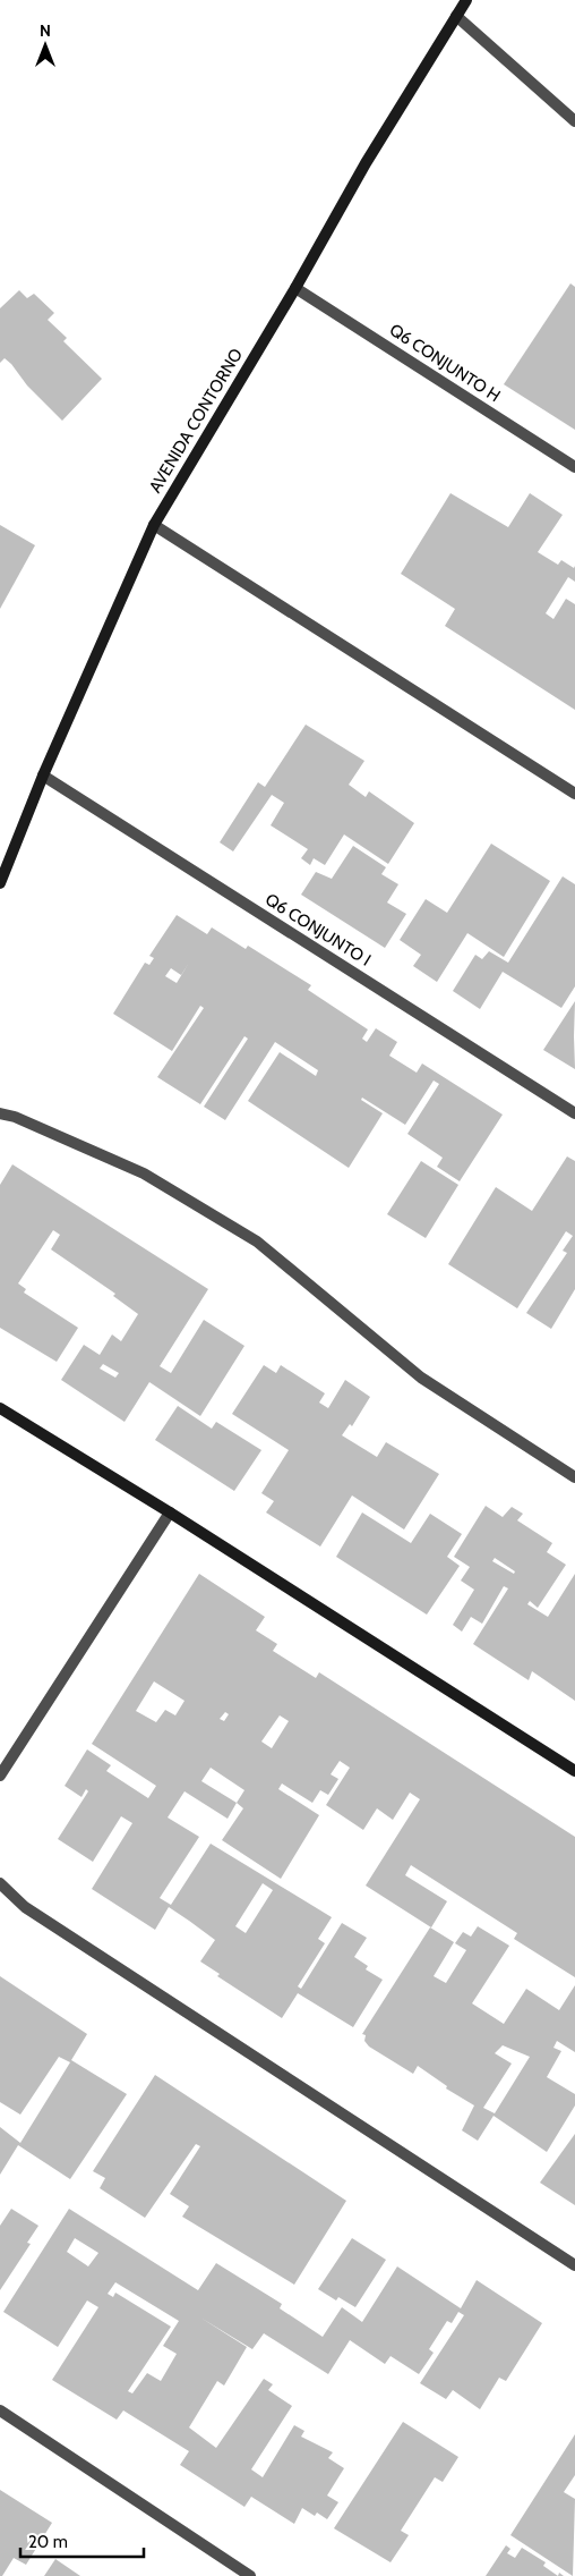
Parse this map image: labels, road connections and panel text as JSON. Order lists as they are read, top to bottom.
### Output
{
  "streets": {
    "street": ["Q6 CONJUNTO H", "AVENIDA CONTORNO", "Q6 CONJUNTO I"]
  },
  "crossings": [
    ["Q6 CONJUNTO H", "AVENIDA CONTORNO"],
    ["AVENIDA CONTORNO", "Q6 CONJUNTO I"]
  ],
  "scale_bar": "20 m",
  "north": "top"
}
